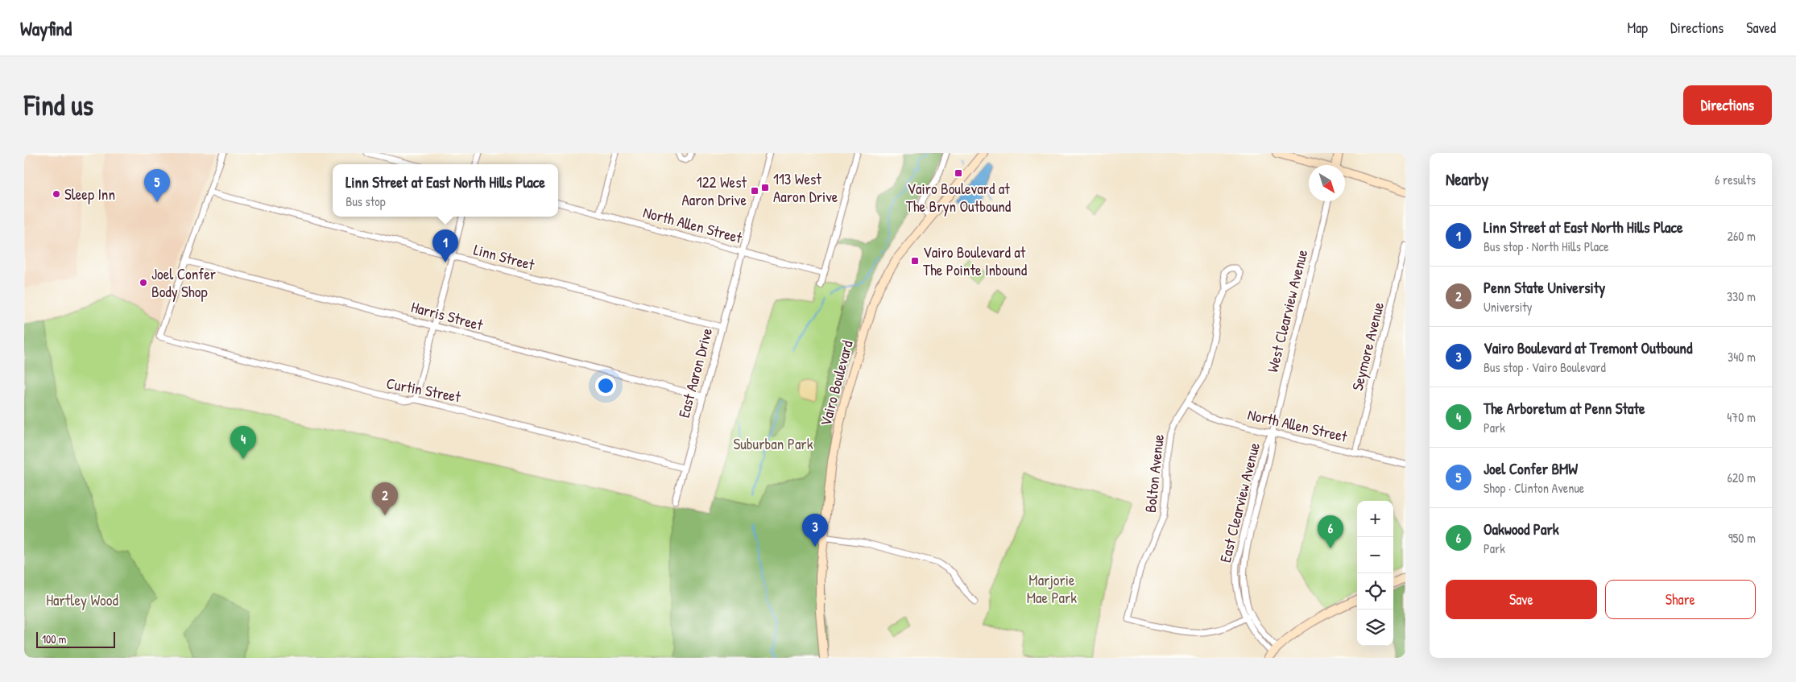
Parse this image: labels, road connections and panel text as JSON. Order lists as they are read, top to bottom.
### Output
{
  "streets": {
    "street": [
      "North Allen Street",
      "Linn Street",
      "West Clearview Avenue",
      "Harris Street",
      "Seymore Avenue",
      "East Aaron Drive",
      "Vairo Boulevard",
      "Curtin Street",
      "Bolton Avenue",
      "East Clearview Avenue"
    ]
  },
  "crossings": [
    ["North Allen Street", "West Clearview Avenue"],
    ["North Allen Street", "Seymore Avenue"],
    ["North Allen Street", "East Aaron Drive"],
    ["North Allen Street", "Bolton Avenue"],
    ["North Allen Street", "East Clearview Avenue"],
    ["Linn Street", "East Aaron Drive"],
    ["West Clearview Avenue", "East Clearview Avenue"],
    ["Harris Street", "East Aaron Drive"],
    ["Harris Street", "Curtin Street"],
    ["East Aaron Drive", "Curtin Street"],
    ["Bolton Avenue", "East Clearview Avenue"]
  ],
  "parks": ["Suburban Park", "Marjorie Mae Park", "Hartley Wood"],
  "places": {
    "transit": [
      "Vairo Boulevard at The Bryn Outbound",
      "113 West Aaron Drive",
      "122 West Aaron Drive",
      "Vairo Boulevard at The Pointe Inbound"
    ],
    "other": ["Sleep Inn", "Joel Confer Body Shop"]
  },
  "scale_bar": "100 m",
  "north": "bottom right",
  "page": {
    "header": "Wayfind",
    "nav": ["Map", "Directions", "Saved"],
    "buttons": [
      "Directions",
      ["Save", "Share"]
    ],
    "title": "Find us",
    "heading": ["Nearby", "6 results"],
    "popup": ["Linn Street at East North Hills Place", "Bus stop"],
    "pins": [
      "5",
      "1",
      "4",
      "2",
      "3",
      "6"
    ],
    "list": [
      {
        "mark": "1",
        "name": "Linn Street at East North Hills Place",
        "note": "Bus stop · North Hills Place",
        "value": "260 m"
      },
      {
        "mark": "2",
        "name": "Penn State University",
        "note": "University",
        "value": "330 m"
      },
      {
        "mark": "3",
        "name": "Vairo Boulevard at Tremont Outbound",
        "note": "Bus stop · Vairo Boulevard",
        "value": "340 m"
      },
      {
        "mark": "4",
        "name": "The Arboretum at Penn State",
        "note": "Park",
        "value": "470 m"
      },
      {
        "mark": "5",
        "name": "Joel Confer BMW",
        "note": "Shop · Clinton Avenue",
        "value": "620 m"
      },
      {
        "mark": "6",
        "name": "Oakwood Park",
        "note": "Park",
        "value": "950 m"
      }
    ],
    "map_buttons": ["+", "−"],
    "scale": "100 m"
  }
}
